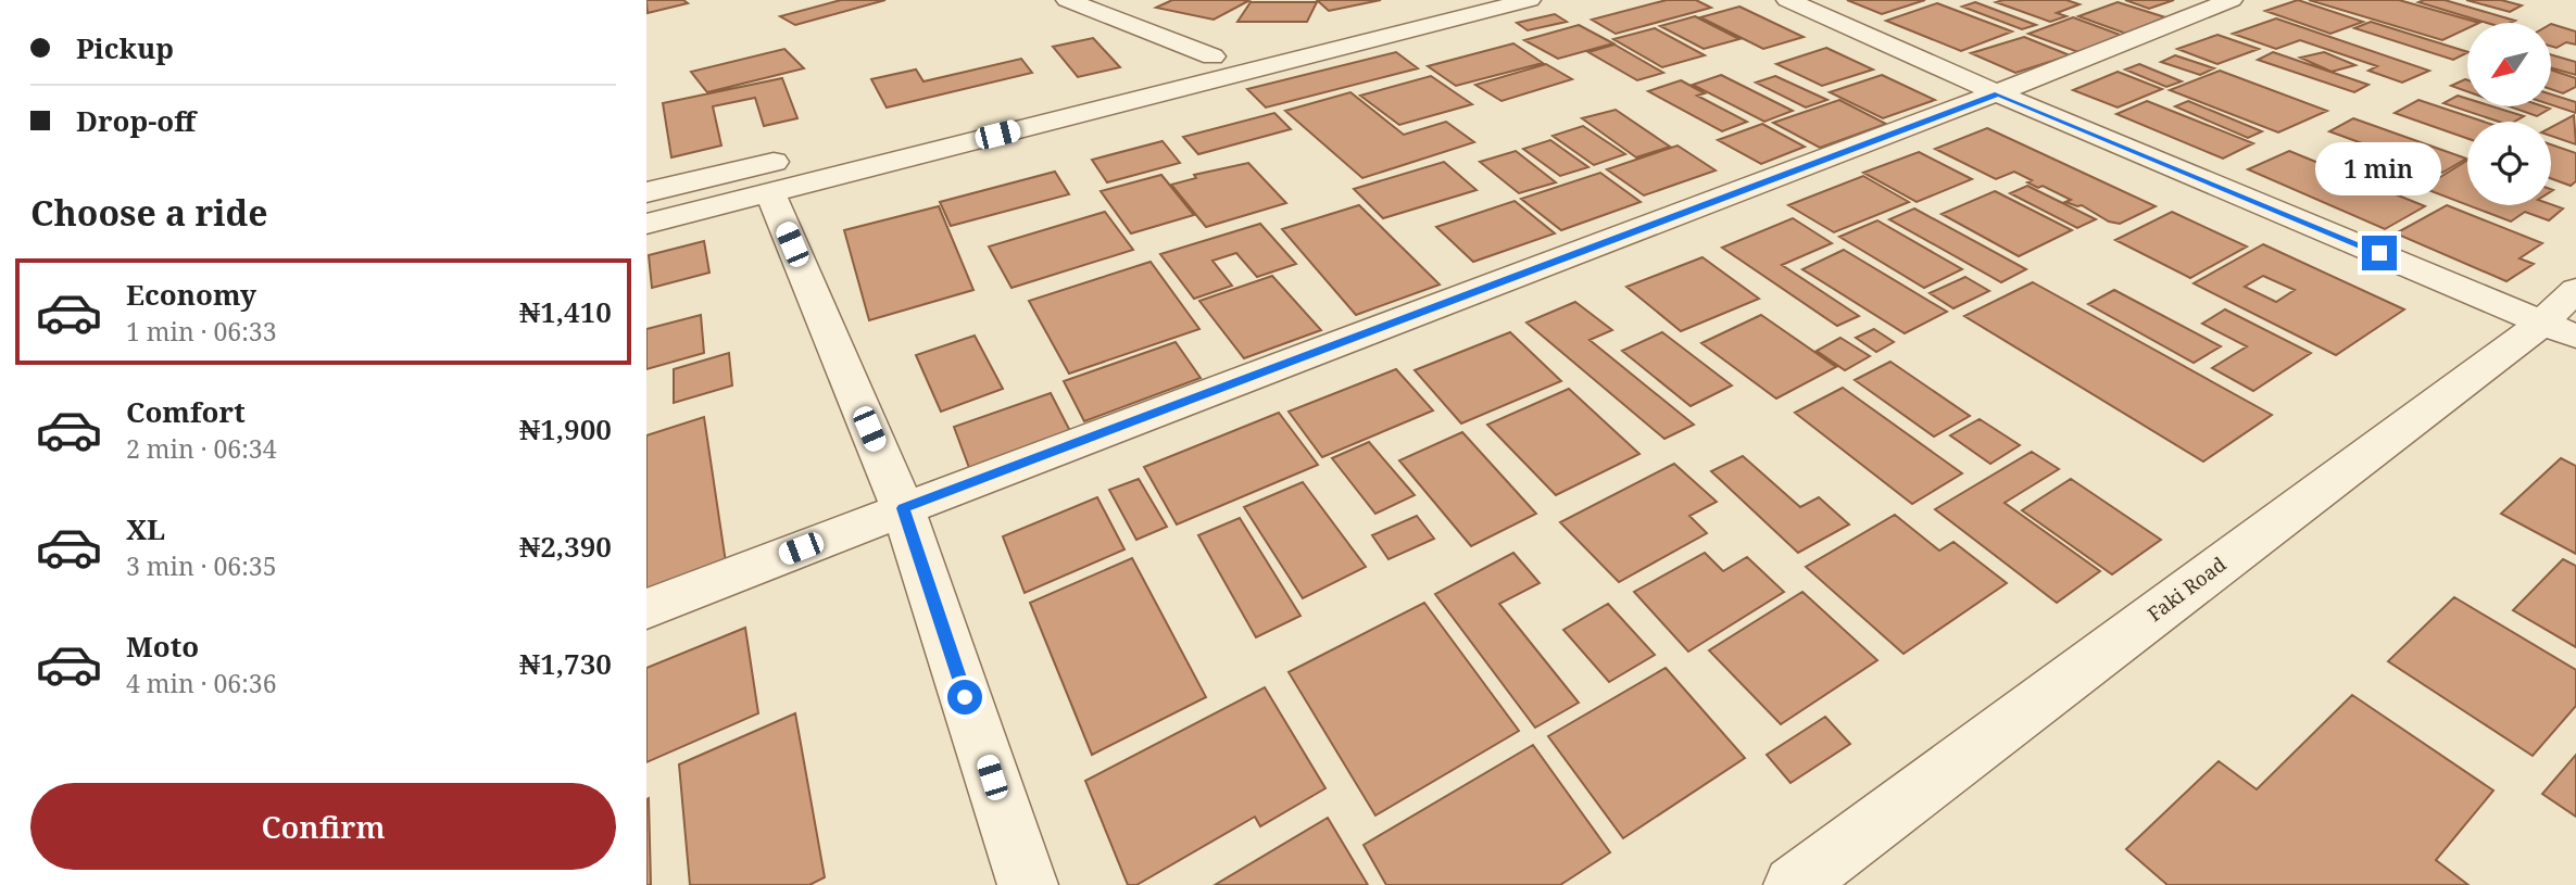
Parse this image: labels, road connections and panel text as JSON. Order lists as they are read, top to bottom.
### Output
{
  "streets": {
    "street": ["Faki Road"]
  },
  "north": "bottom left",
  "page": {
    "banner": ["Pickup", "Drop-off"],
    "bubble": "1 min",
    "heading": "Choose a ride",
    "list": [
      {
        "name": "Economy",
        "note": "1 min · 06:33",
        "value": "₦1,410"
      },
      {
        "name": "Comfort",
        "note": "2 min · 06:34",
        "value": "₦1,900"
      },
      {
        "name": "XL",
        "note": "3 min · 06:35",
        "value": "₦2,390"
      },
      {
        "name": "Moto",
        "note": "4 min · 06:36",
        "value": "₦1,730"
      }
    ],
    "buttons": "Confirm"
  }
}
